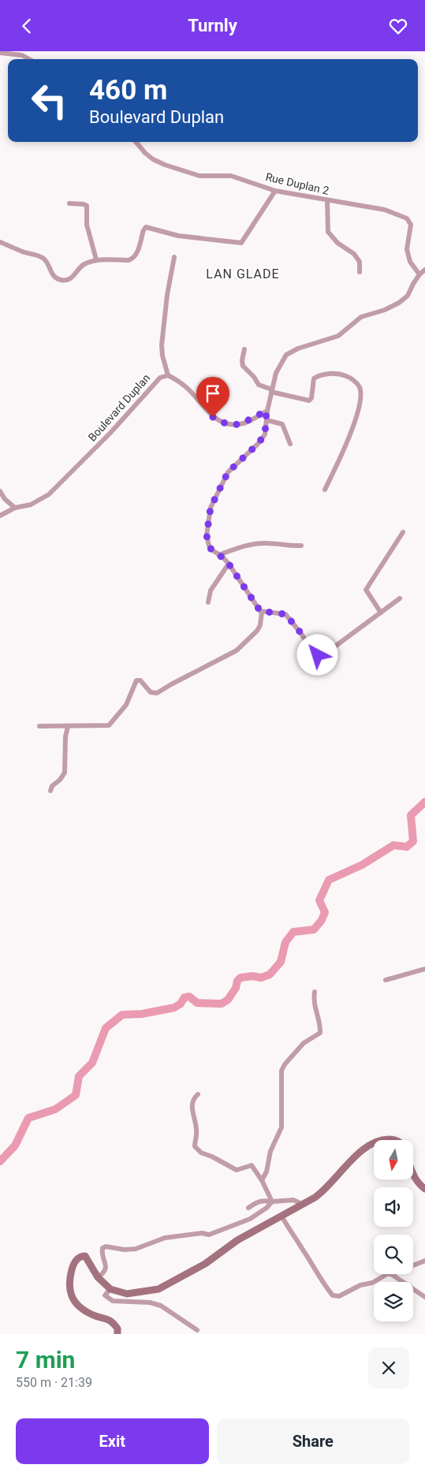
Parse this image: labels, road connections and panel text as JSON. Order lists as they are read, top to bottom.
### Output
{
  "streets": {
    "street": ["Rue Duplan 2", "Boulevard Duplan"]
  },
  "districts": ["LAN GLADE"],
  "north": "bottom",
  "page": {
    "header": "Turnly",
    "turn": ["460 m", "Boulevard Duplan"],
    "heading": ["7 min", "550 m · 21:39"],
    "buttons": ["Exit", "Share"]
  }
}
